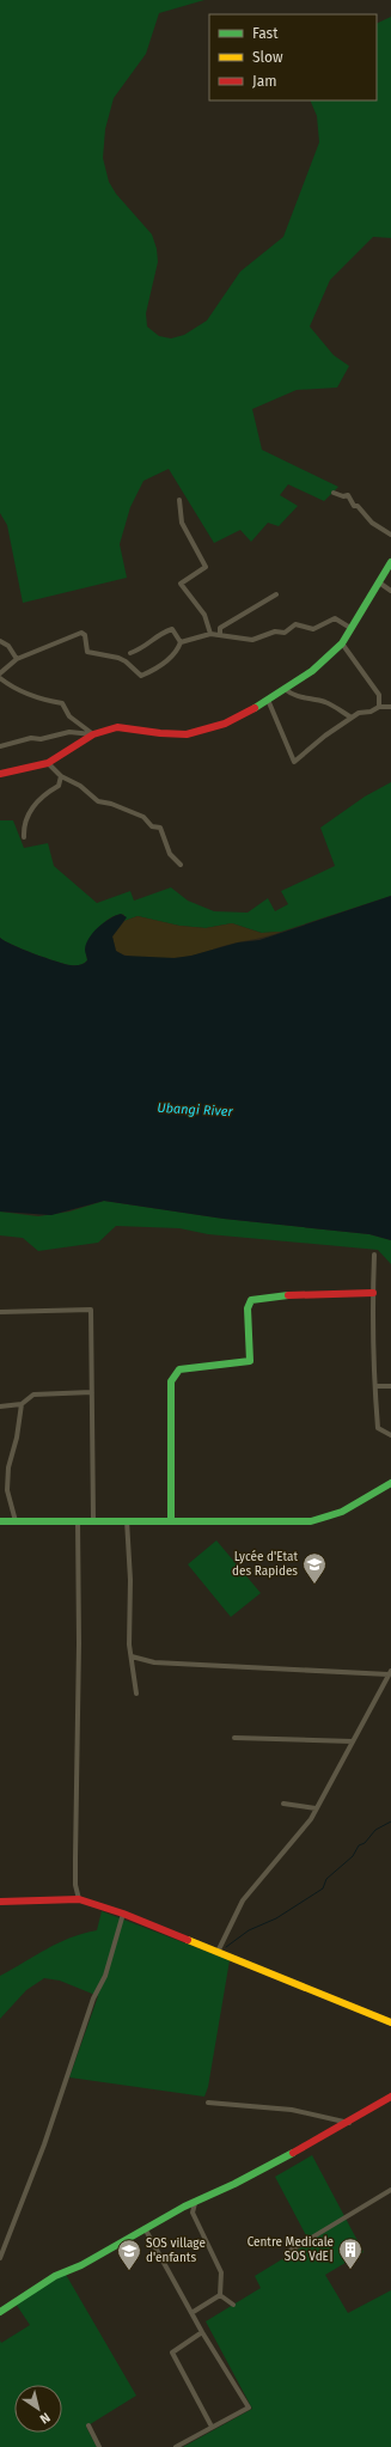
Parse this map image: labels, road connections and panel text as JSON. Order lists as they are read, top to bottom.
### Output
{
  "water": ["Ubangi River"],
  "places": {
    "school or university": ["Lycée d'Etat des Rapides", "SOS village d'enfants"],
    "building": ["Centre Medicale SOS VdE|"]
  },
  "legend": ["Fast", "Slow", "Jam"],
  "north": "bottom right"
}
